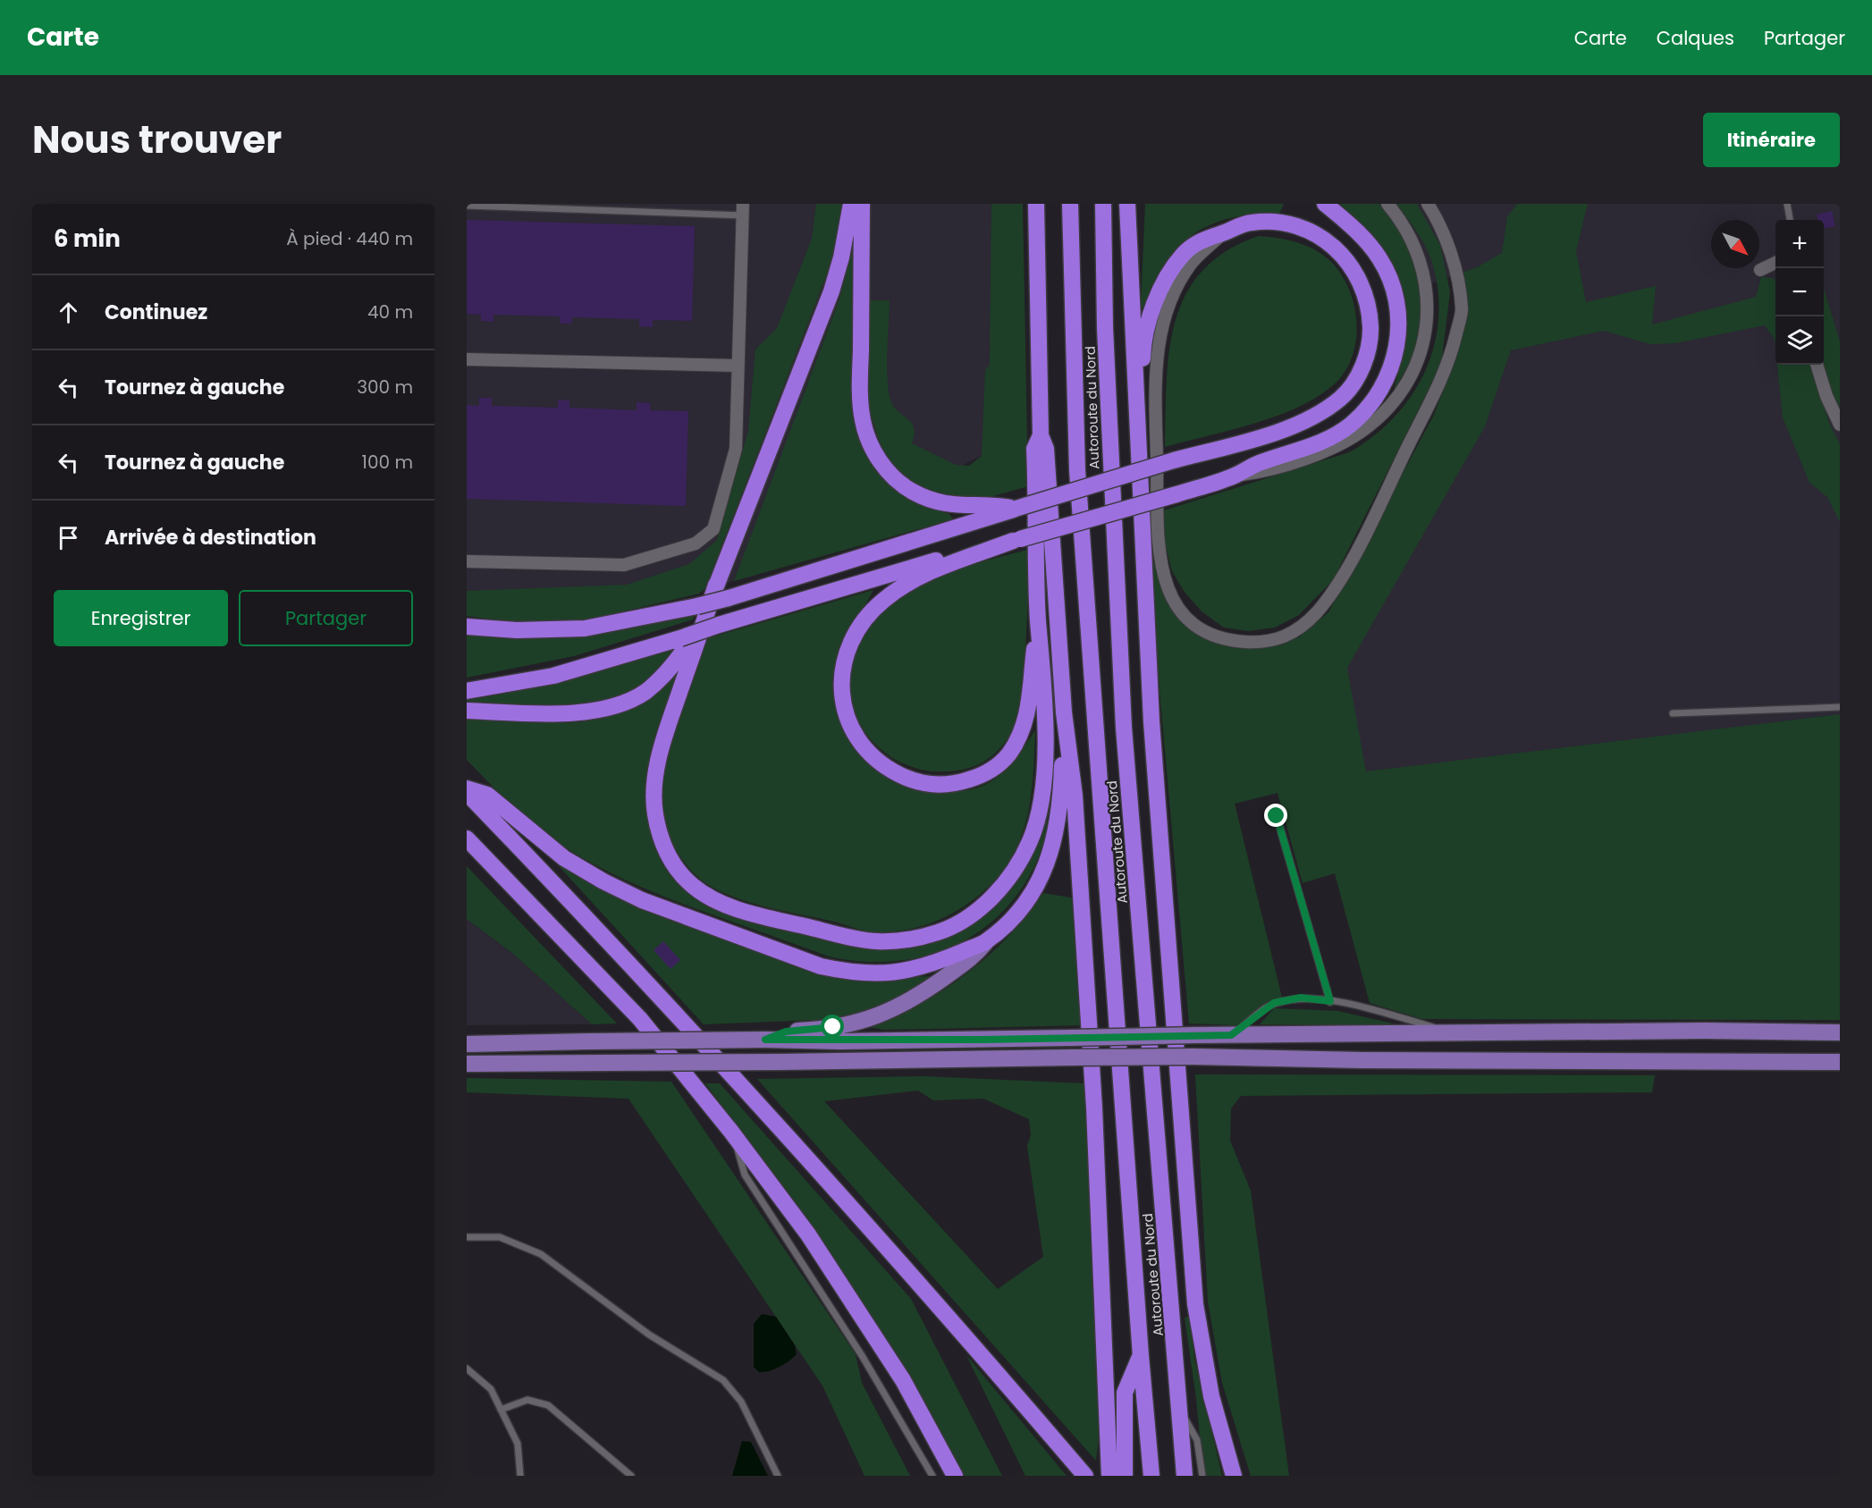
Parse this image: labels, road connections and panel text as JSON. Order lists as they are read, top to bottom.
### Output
{
  "streets": {
    "highway": ["Autoroute du Nord"]
  },
  "north": "bottom right",
  "page": {
    "header": "Carte",
    "nav": ["Carte", "Calques", "Partager"],
    "title": "Nous trouver",
    "buttons": [
      "Itinéraire",
      ["Enregistrer", "Partager"]
    ],
    "heading": ["6 min", "À pied · 440 m"],
    "map_buttons": ["+", "−"],
    "list": [
      ["Continuez", "40 m"],
      ["Tournez à gauche", "300 m"],
      ["Tournez à gauche", "100 m"],
      "Arrivée à destination"
    ]
  }
}
